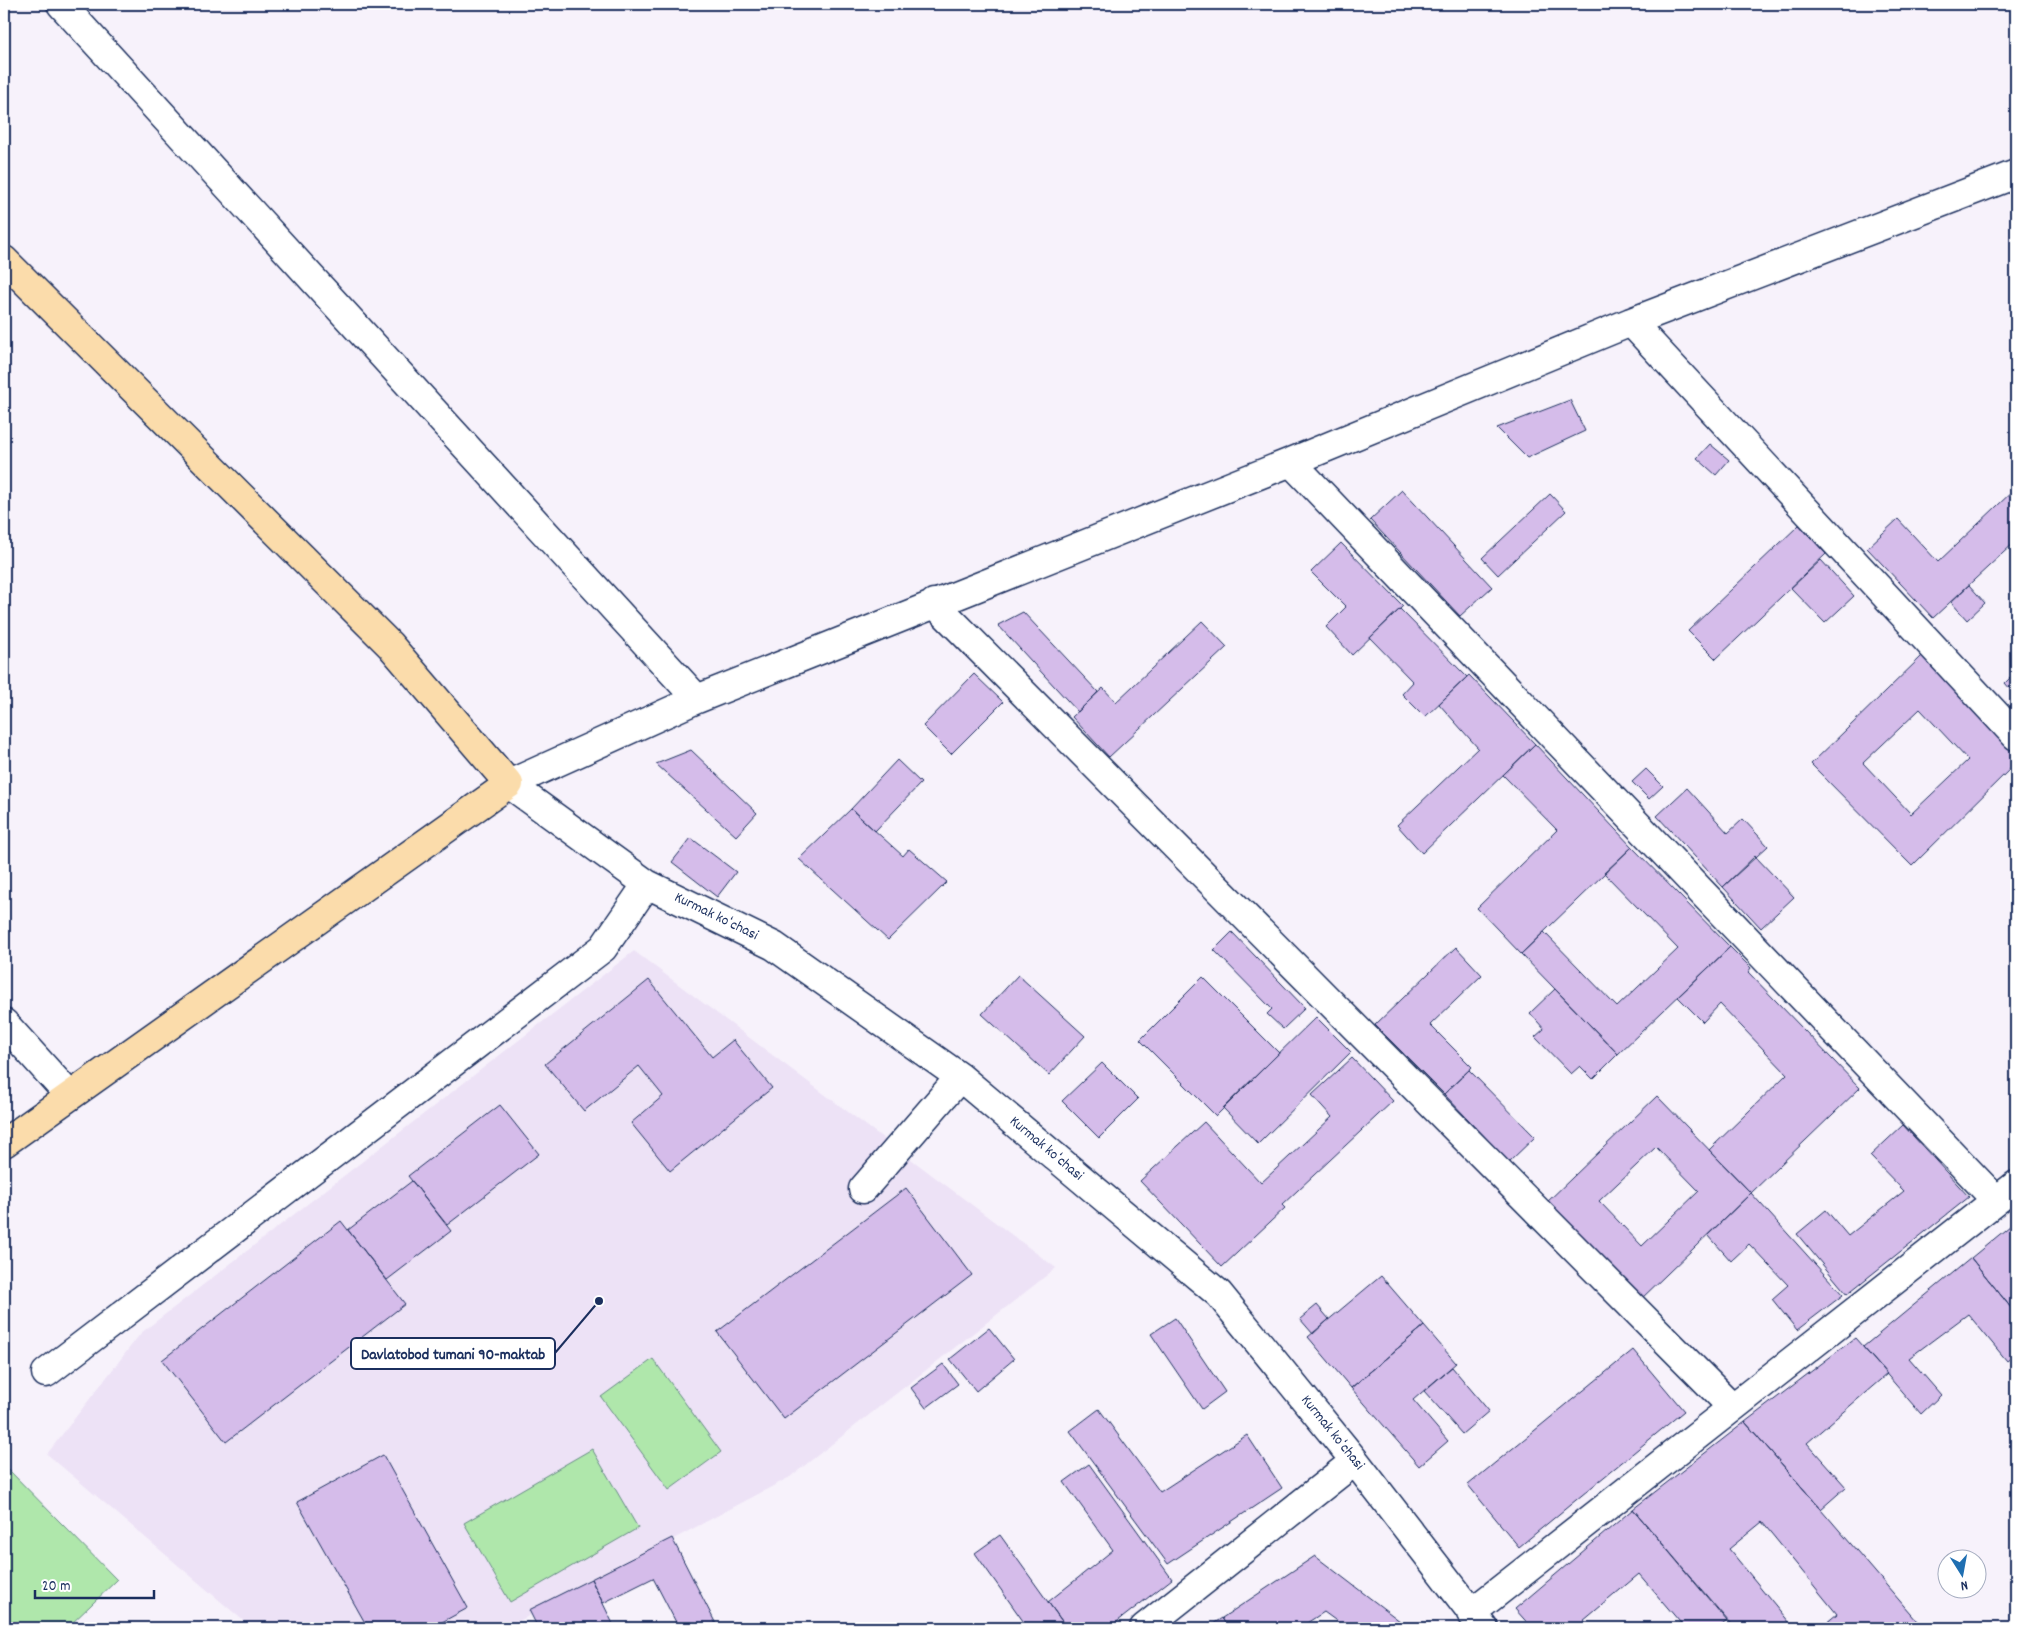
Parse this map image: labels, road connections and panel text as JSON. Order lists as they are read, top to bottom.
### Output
{
  "streets": {
    "street": ["Kurmak koʻchasi"]
  },
  "places": ["Davlatobod tumani 90-maktab"],
  "scale_bar": "20 m",
  "north": "bottom"
}
